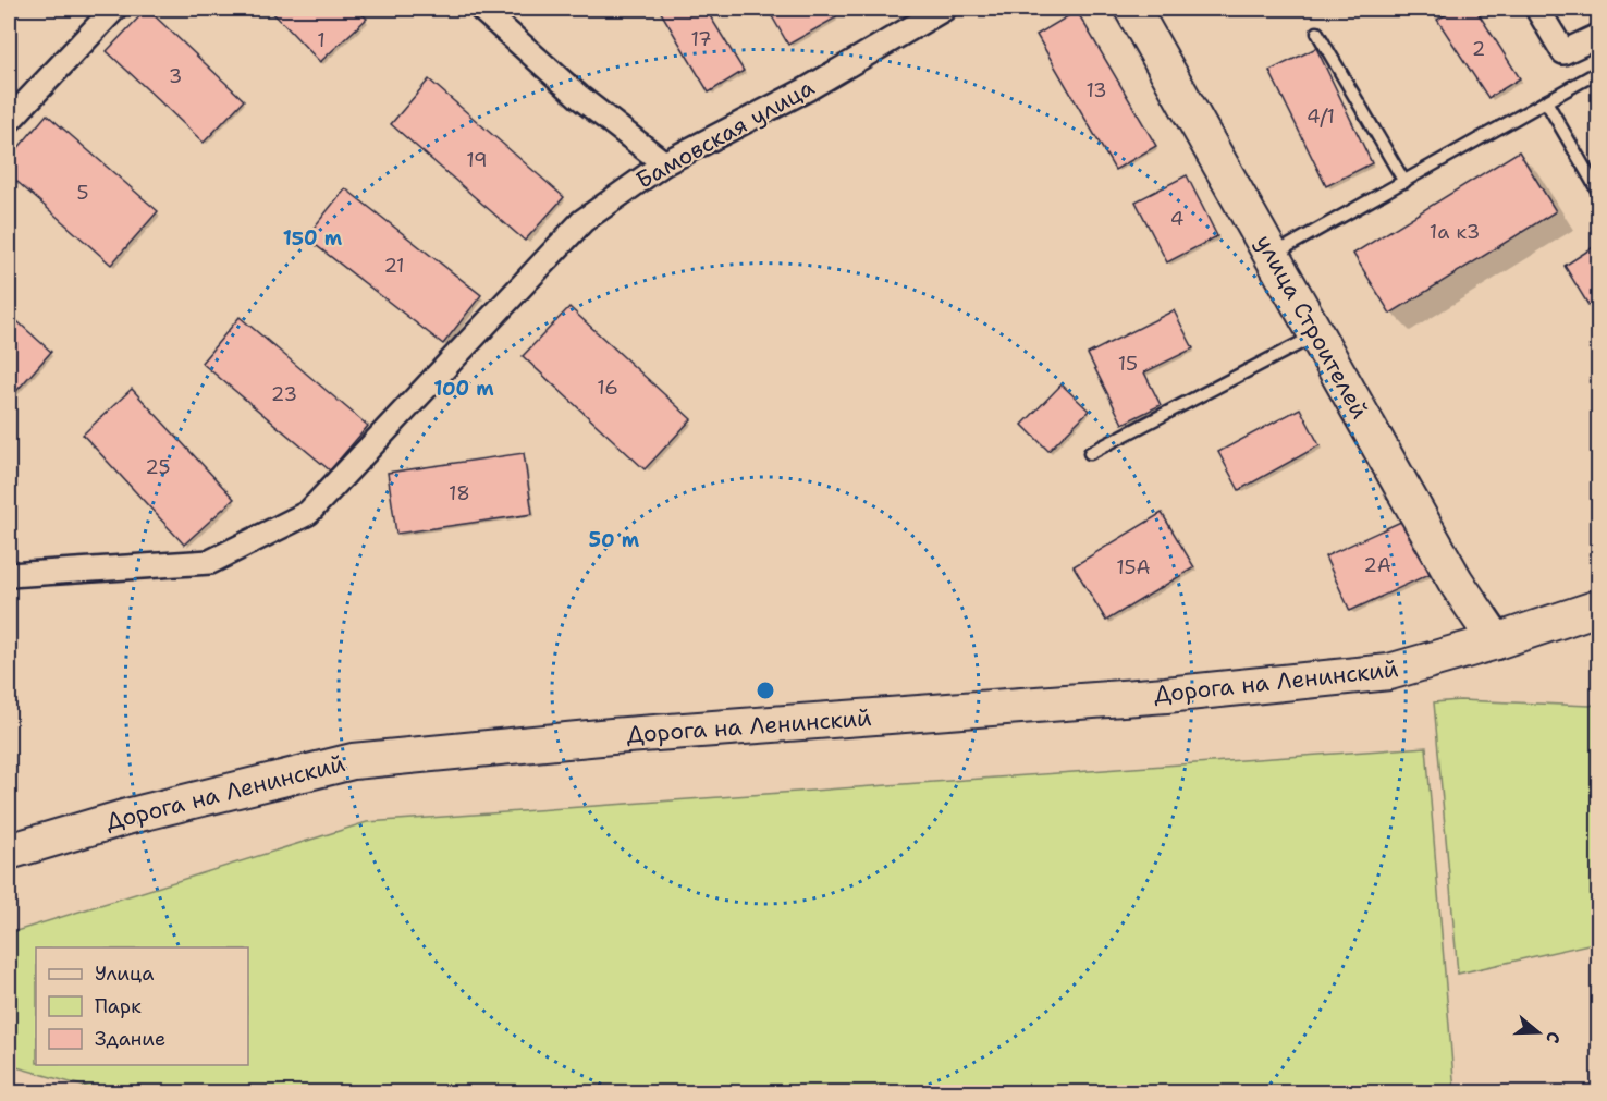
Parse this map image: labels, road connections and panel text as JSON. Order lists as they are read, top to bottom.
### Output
{
  "streets": {
    "street": ["Бамовская улица", "улица Строителей", "Дорога на Ленинский"]
  },
  "crossings": [
    ["улица Строителей", "Дорога на Ленинский"]
  ],
  "house_numbers": [
    "17",
    "1",
    "2",
    "3",
    "13",
    "4/1",
    "19",
    "5",
    "4",
    "1а к3",
    "21",
    "15",
    "16",
    "23",
    "25",
    "18",
    "2А",
    "15А"
  ],
  "legend": ["Улица", "Парк", "Здание"],
  "north": "right",
  "rings": ["150 m", "100 m", "50 m"]
}
